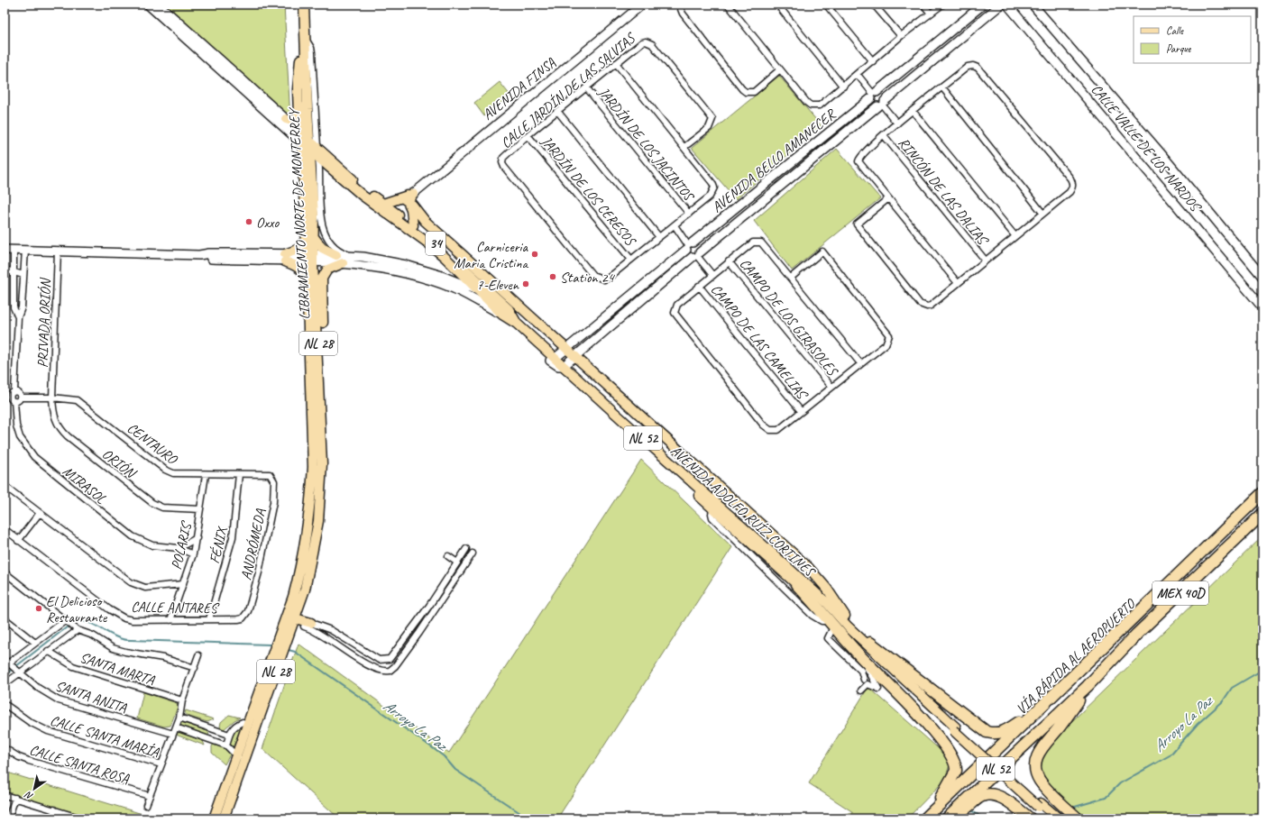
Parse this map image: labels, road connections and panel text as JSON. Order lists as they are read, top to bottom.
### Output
{
  "streets": {
    "highway": ["MEX 40D", "VÍA RÁPIDA AL AEROPUERTO"],
    "main road": [
      "LIBRAMIENTO NORTE DE MONTERREY",
      "34",
      "NL 28",
      "NL 52",
      "AVENIDA ADOLFO RUÍZ CORTINES"
    ],
    "street": [
      "AVENIDA FINSA",
      "CALLE JARDÍN DE LAS SALVIAS",
      "JARDÍN DE LOS JACINTOS",
      "CALLE VALLE DE LOS NARDOS",
      "AVENIDA BELLO AMANECER",
      "JARDÍN DE LOS CERESOS",
      "RINCÓN DE LAS DALIAS",
      "CAMPO DE LOS GIRASOLES",
      "PRIVADA ORIÓN",
      "CAMPO DE LAS CAMELIAS",
      "CENTAURO",
      "ORIÓN",
      "MIRASOL",
      "ANDRÓMEDA",
      "FÉNIX",
      "POLARIS",
      "CALLE ANTARES",
      "SANTA MARTA",
      "SANTA ANITA",
      "CALLE SANTA MARÍA",
      "CALLE SANTA ROSA"
    ]
  },
  "crossings": [
    ["CALLE JARDÍN DE LAS SALVIAS", "JARDÍN DE LOS JACINTOS"],
    ["CALLE JARDÍN DE LAS SALVIAS", "JARDÍN DE LOS CERESOS"],
    ["AVENIDA BELLO AMANECER", "AVENIDA ADOLFO RUÍZ CORTINES"],
    ["LIBRAMIENTO NORTE DE MONTERREY", "NL 52"],
    ["LIBRAMIENTO NORTE DE MONTERREY", "AVENIDA ADOLFO RUÍZ CORTINES"],
    ["PRIVADA ORIÓN", "NL 52"],
    ["PRIVADA ORIÓN", "CENTAURO"],
    ["PRIVADA ORIÓN", "ORIÓN"],
    ["NL 52", "AVENIDA ADOLFO RUÍZ CORTINES"],
    ["CENTAURO", "ORIÓN"],
    ["CENTAURO", "MIRASOL"],
    ["CENTAURO", "ANDRÓMEDA"],
    ["CENTAURO", "FÉNIX"],
    ["CENTAURO", "POLARIS"],
    ["ORIÓN", "POLARIS"],
    ["MIRASOL", "POLARIS"],
    ["ANDRÓMEDA", "CALLE ANTARES"],
    ["FÉNIX", "CALLE ANTARES"],
    ["POLARIS", "CALLE ANTARES"]
  ],
  "water": ["Arroyo La Paz"],
  "places": [
    "Oxxo",
    "Carniceria Maria Cristina",
    "Station 24",
    "7-Eleven",
    "El Delicioso Restaurante"
  ],
  "legend": ["Calle", "Parque"],
  "north": "bottom left"
}
